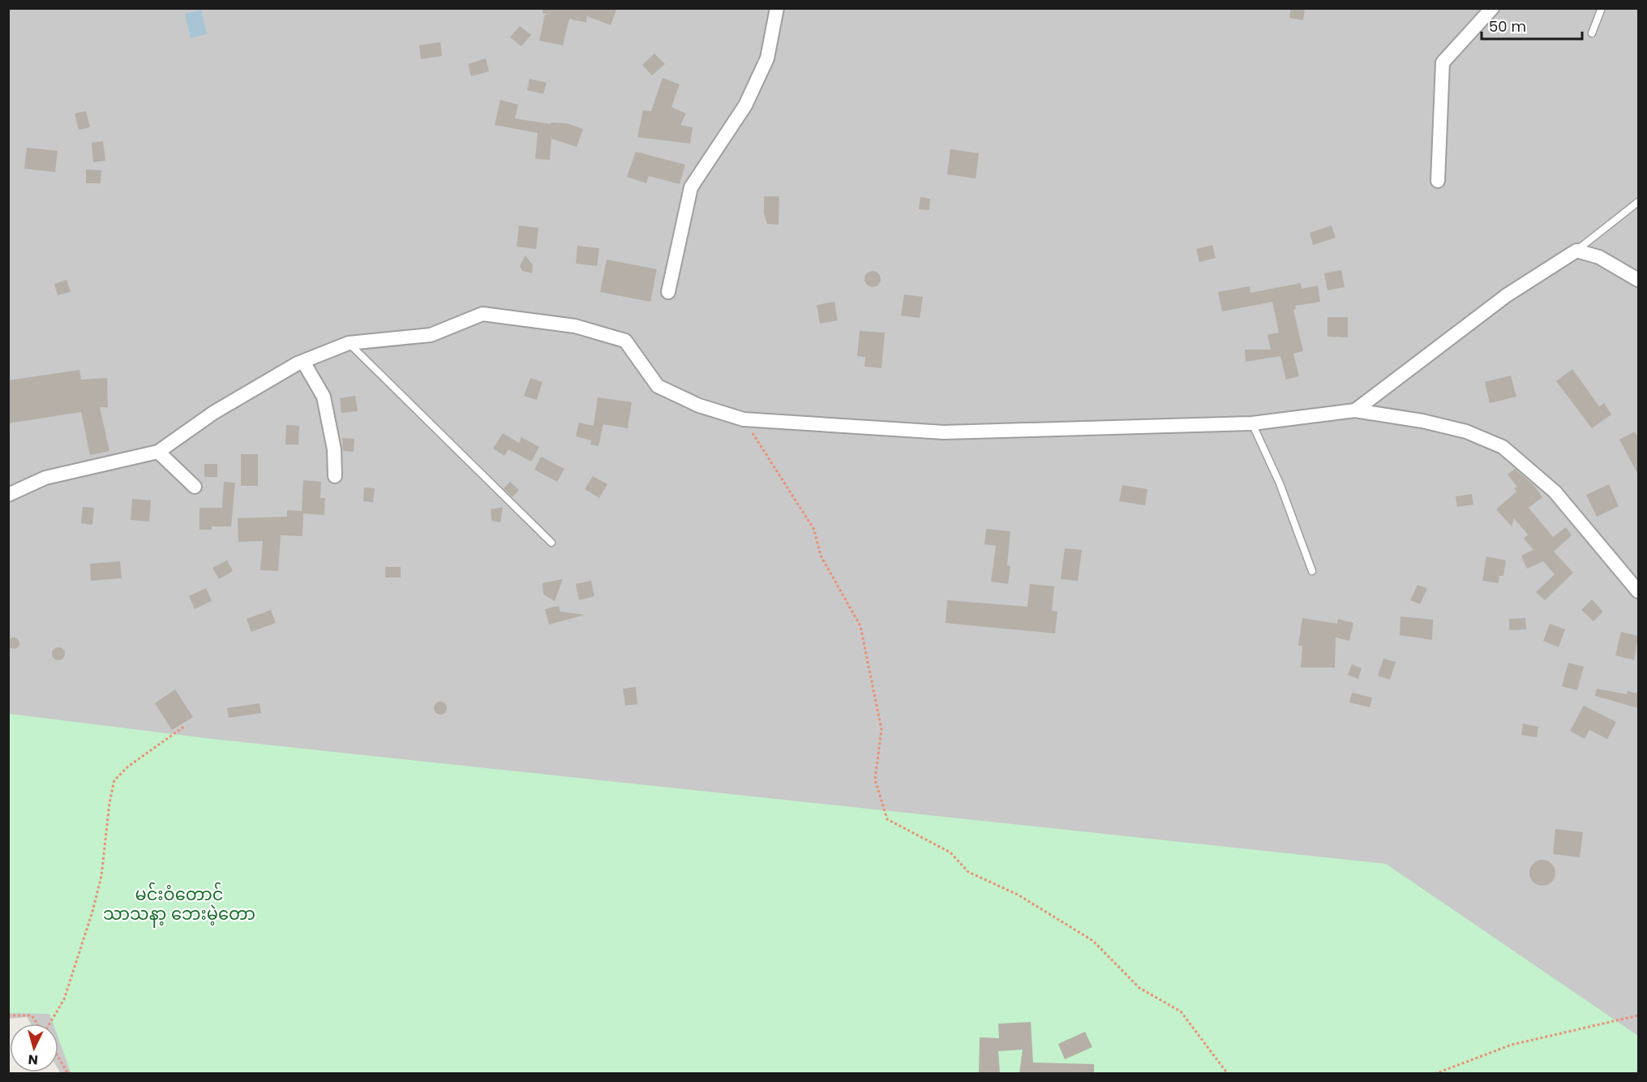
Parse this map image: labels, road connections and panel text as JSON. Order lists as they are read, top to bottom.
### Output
{
  "parks": ["မင်းဝံတောင် သာသနာ့ ‌ဘေးမဲ့တော"],
  "scale_bar": "50 m",
  "north": "bottom"
}
